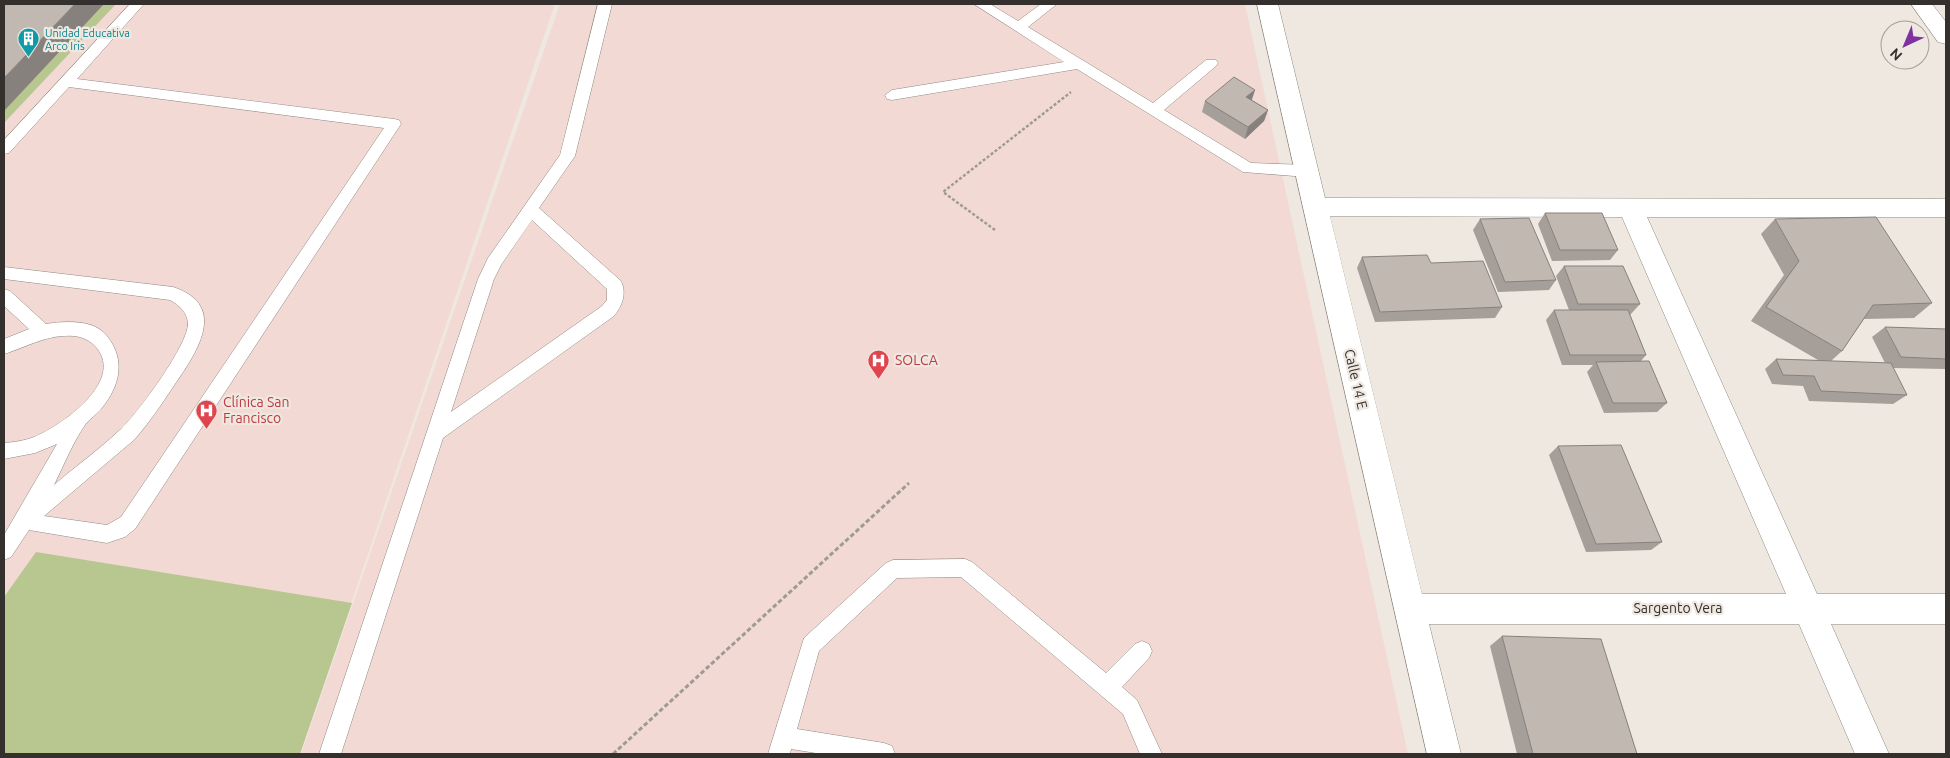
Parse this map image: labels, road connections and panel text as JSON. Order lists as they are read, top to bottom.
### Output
{
  "streets": {
    "street": ["Calle 14 E", "Sargento Vera"]
  },
  "crossings": [
    ["Calle 14 E", "Sargento Vera"]
  ],
  "places": {
    "building": ["Unidad Educativa Arco Iris"],
    "hospital": ["SOLCA", "Clínica San Francisco"]
  },
  "north": "bottom left"
}
